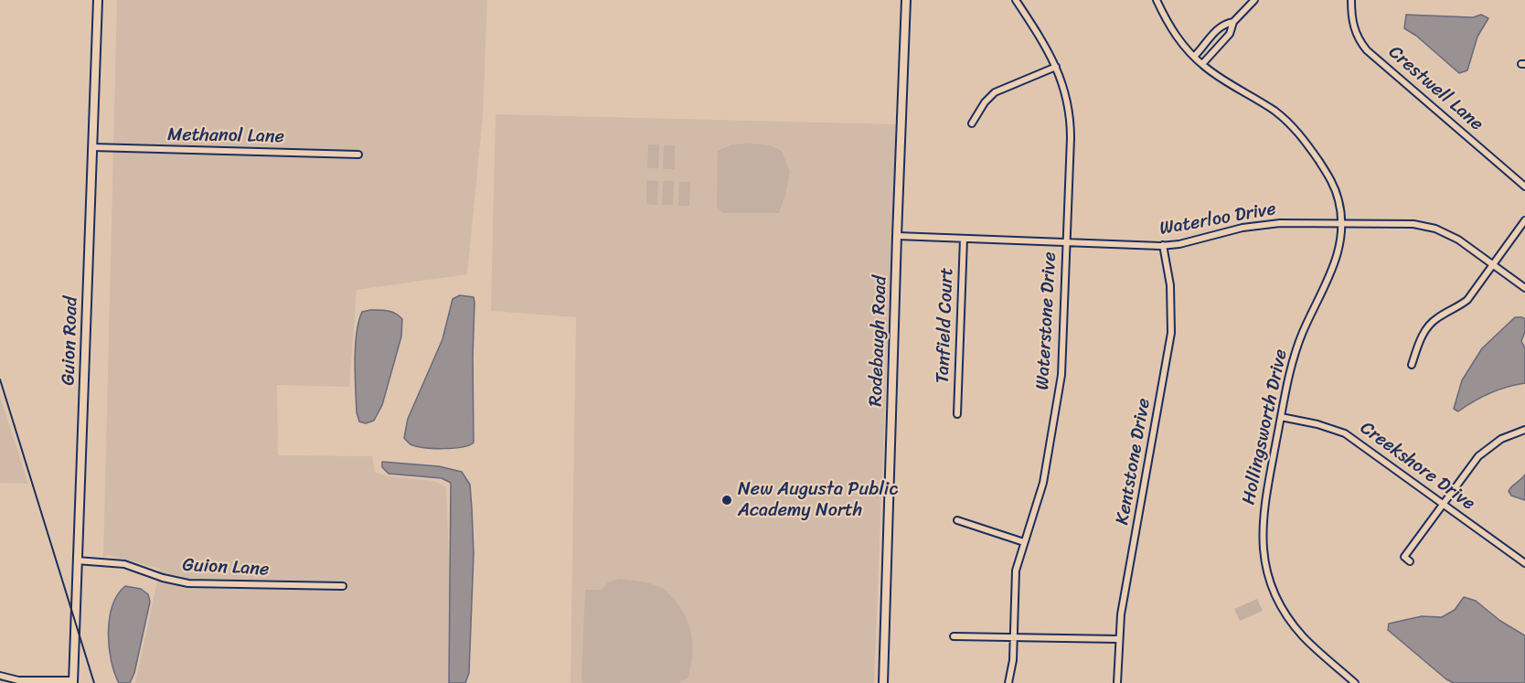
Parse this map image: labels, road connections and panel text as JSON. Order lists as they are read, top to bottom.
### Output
{
  "streets": {
    "street": [
      "Crestwell Lane",
      "Methanol Lane",
      "Waterloo Drive",
      "Waterstone Drive",
      "Tanfield Court",
      "Guion Road",
      "Rodebaugh Road",
      "Hollingsworth Drive",
      "Kentstone Drive",
      "Creekshore Drive",
      "Guion Lane"
    ]
  },
  "crossings": [
    ["Methanol Lane", "Guion Road"],
    ["Waterloo Drive", "Waterstone Drive"],
    ["Waterloo Drive", "Tanfield Court"],
    ["Waterloo Drive", "Rodebaugh Road"],
    ["Waterloo Drive", "Hollingsworth Drive"],
    ["Waterloo Drive", "Kentstone Drive"],
    ["Guion Road", "Guion Lane"],
    ["Hollingsworth Drive", "Creekshore Drive"]
  ],
  "places": ["New Augusta Public Academy North"]
}
